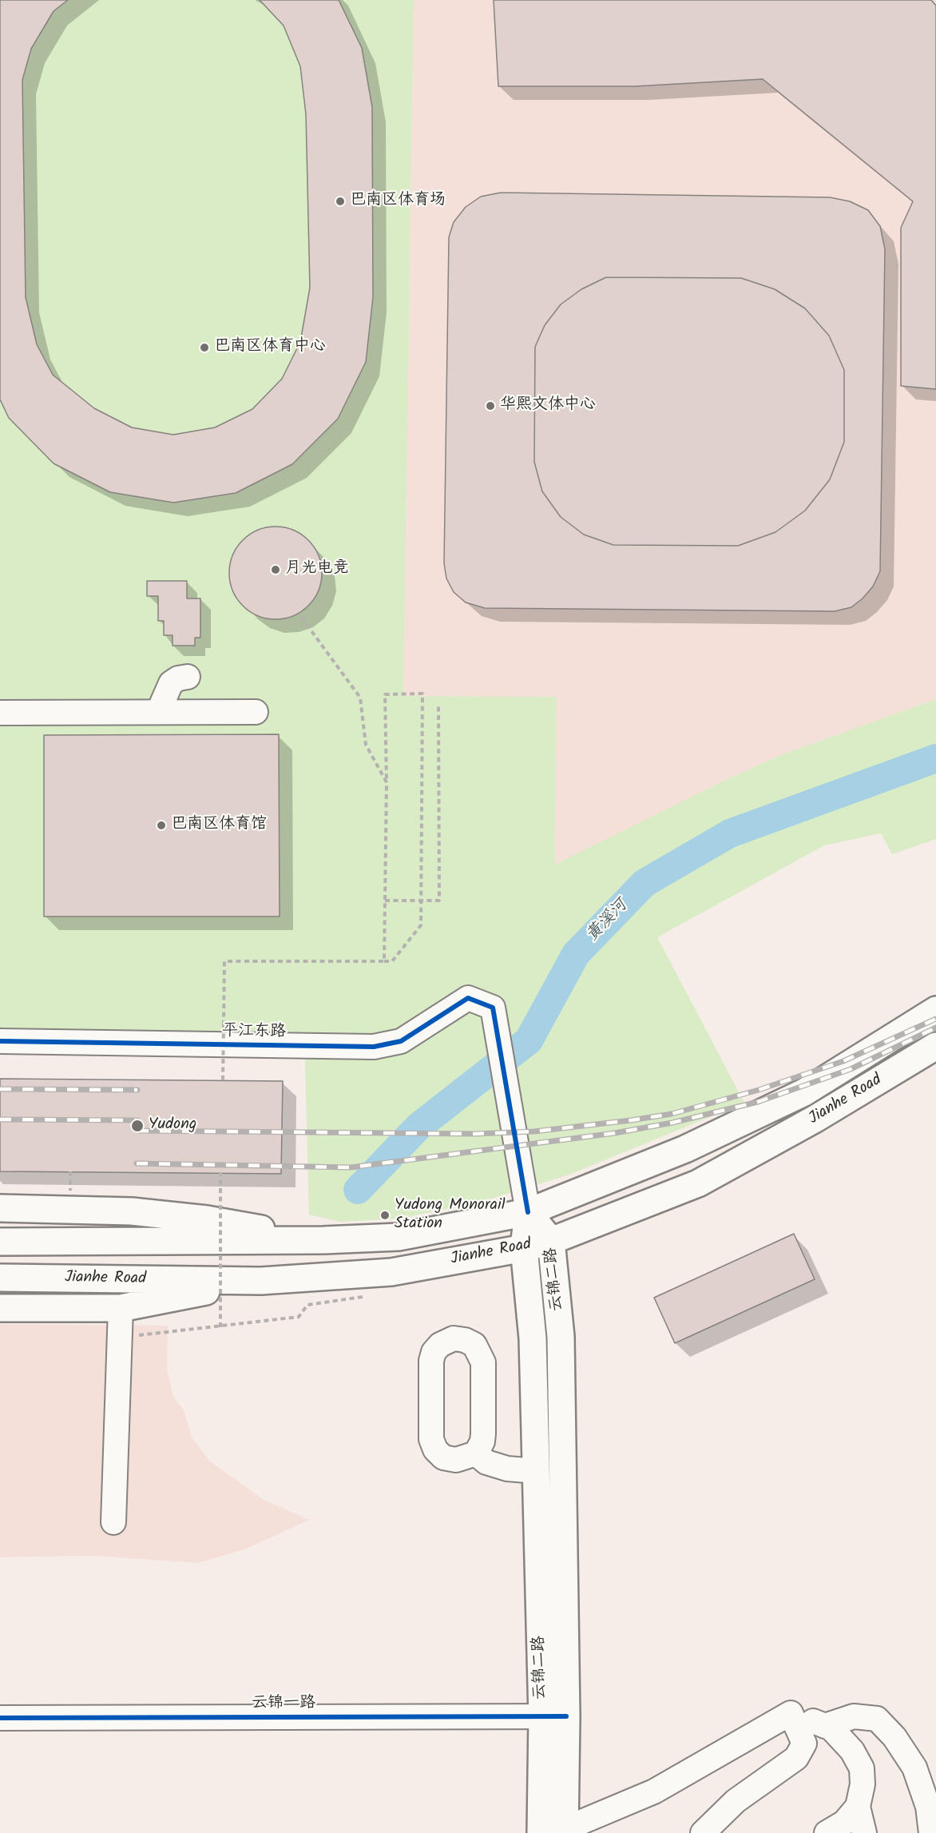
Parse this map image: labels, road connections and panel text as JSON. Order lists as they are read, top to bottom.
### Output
{
  "streets": {
    "main road": ["Jianhe Road", "云锦二路"],
    "street": ["平江东路", "云锦一路"]
  },
  "crossings": [
    ["平江东路", "Jianhe Road"],
    ["平江东路", "云锦二路"],
    ["Jianhe Road", "云锦二路"],
    ["云锦二路", "云锦一路"]
  ],
  "water": ["黄溪河"],
  "places": [
    "巴南区体育场",
    "巴南区体育中心",
    "华熙文体中心",
    "月光电竞",
    "巴南区体育馆",
    "Yudong",
    "Yudong Monorail Station"
  ]
}
